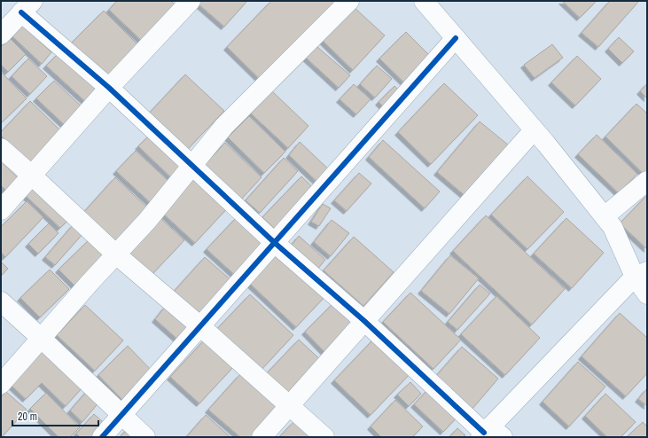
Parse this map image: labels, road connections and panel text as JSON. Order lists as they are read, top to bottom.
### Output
{
  "scale_bar": "20 m"
}
